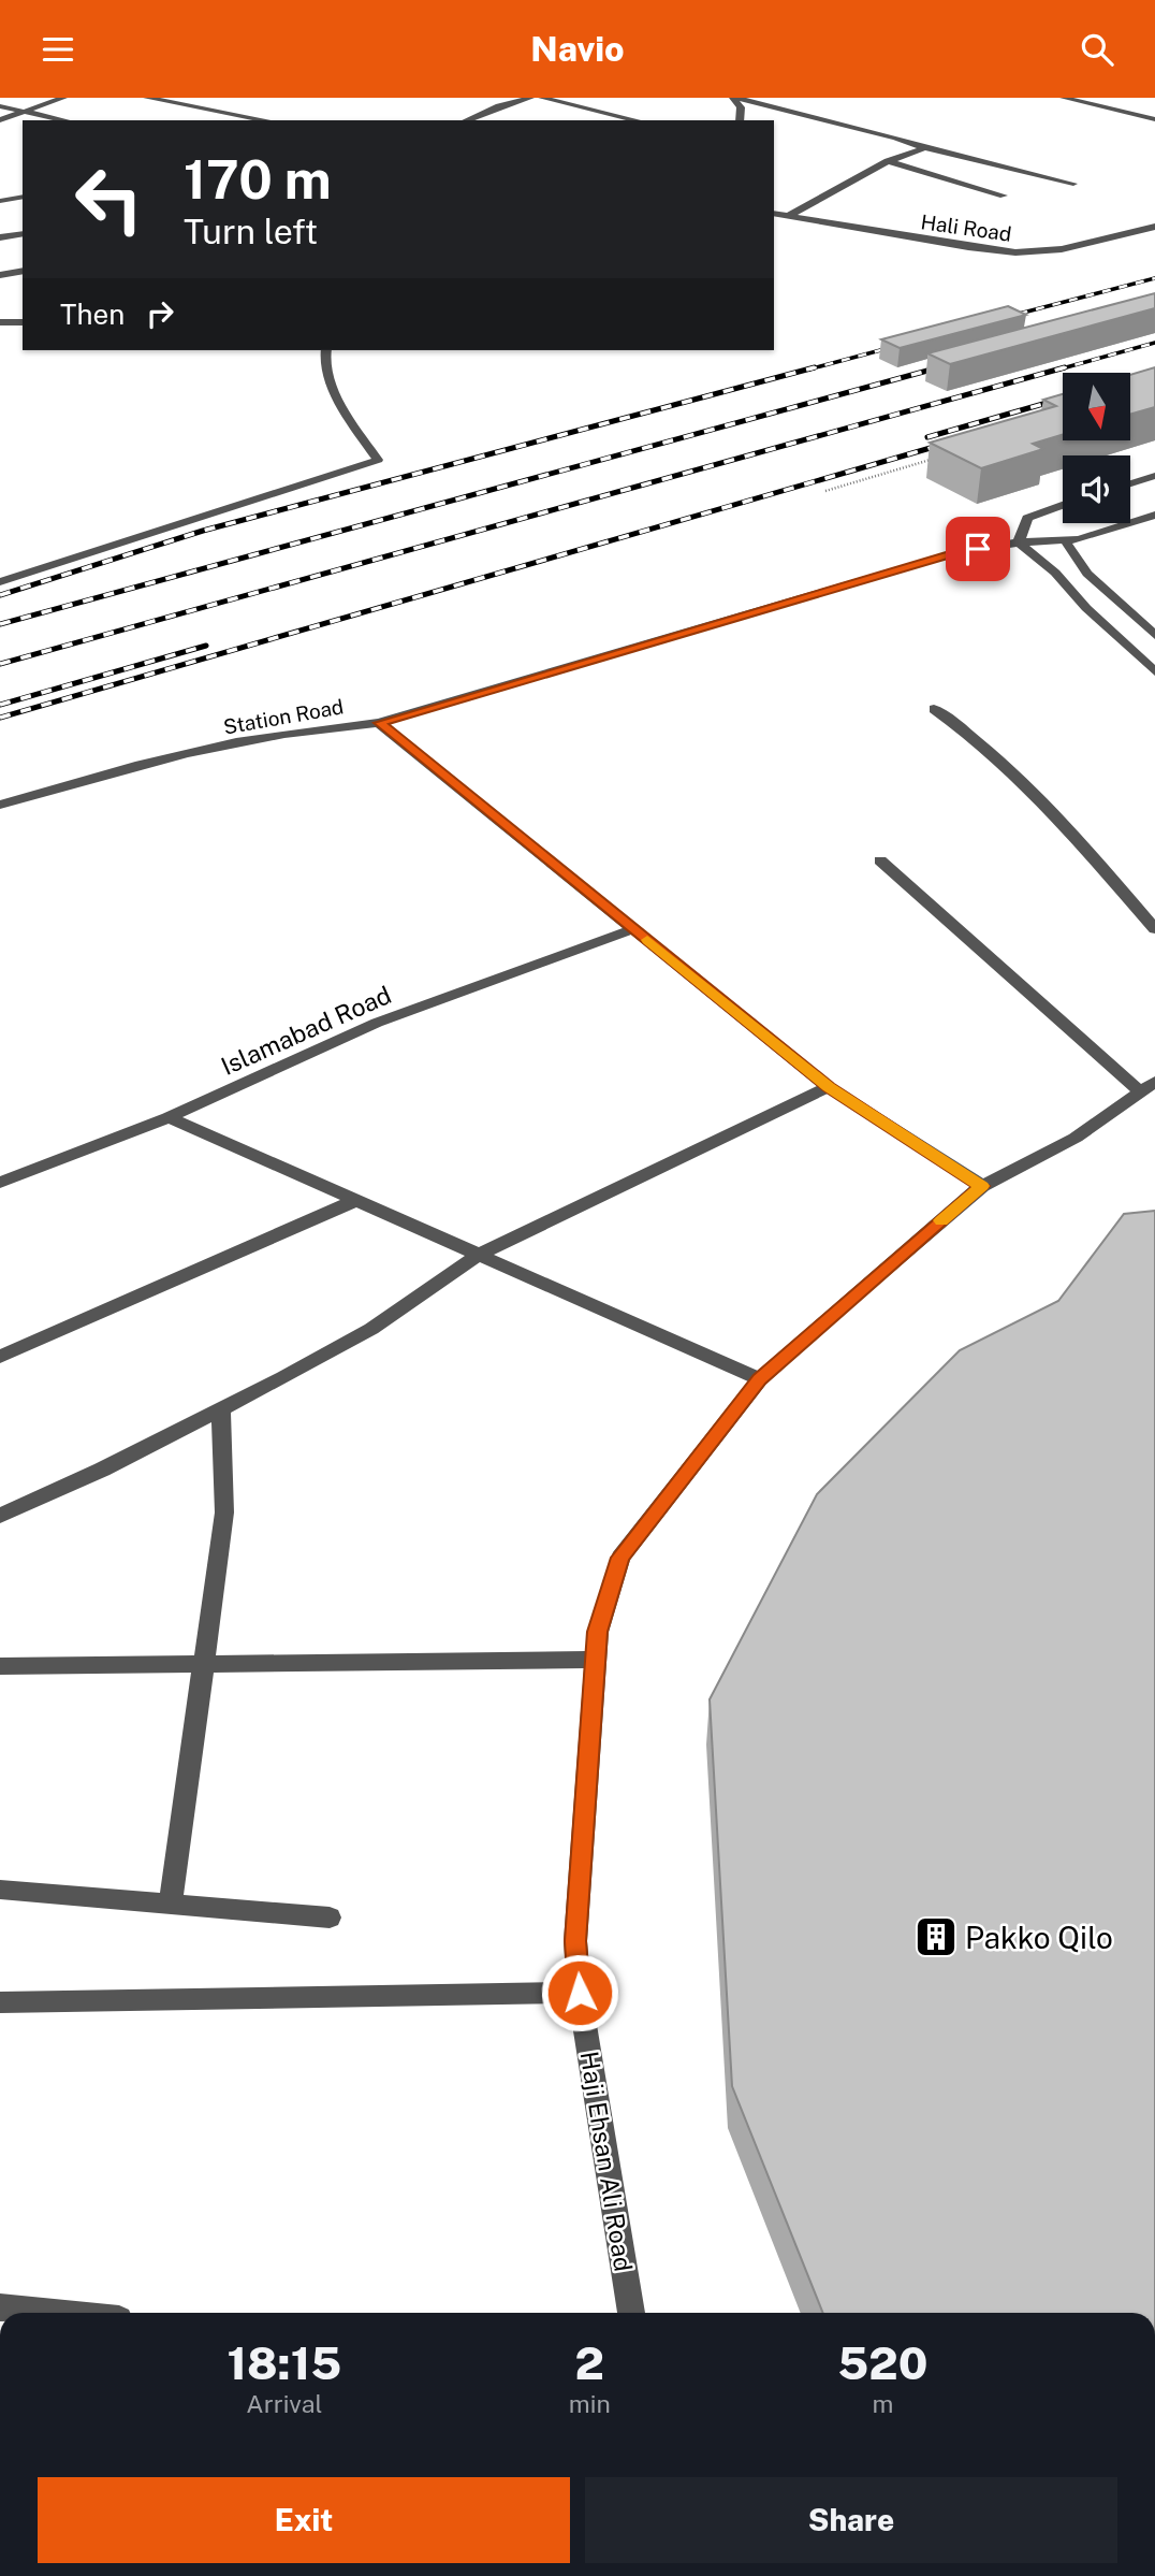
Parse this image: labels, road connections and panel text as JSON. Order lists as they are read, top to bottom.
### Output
{
  "streets": {
    "street": [
      "Hali Road",
      "Station Road",
      "Islamabad Road",
      "Haji Ehsan Ali Road"
    ]
  },
  "places": {
    "building": ["Pakko Qilo"]
  },
  "north": "bottom",
  "page": {
    "header": "Navio",
    "turn": ["170 m", "Turn left"],
    "then": "Then",
    "eta": [
      "18:15",
      "Arrival",
      "2",
      "min",
      "520",
      "m"
    ],
    "buttons": ["Exit", "Share"]
  }
}
